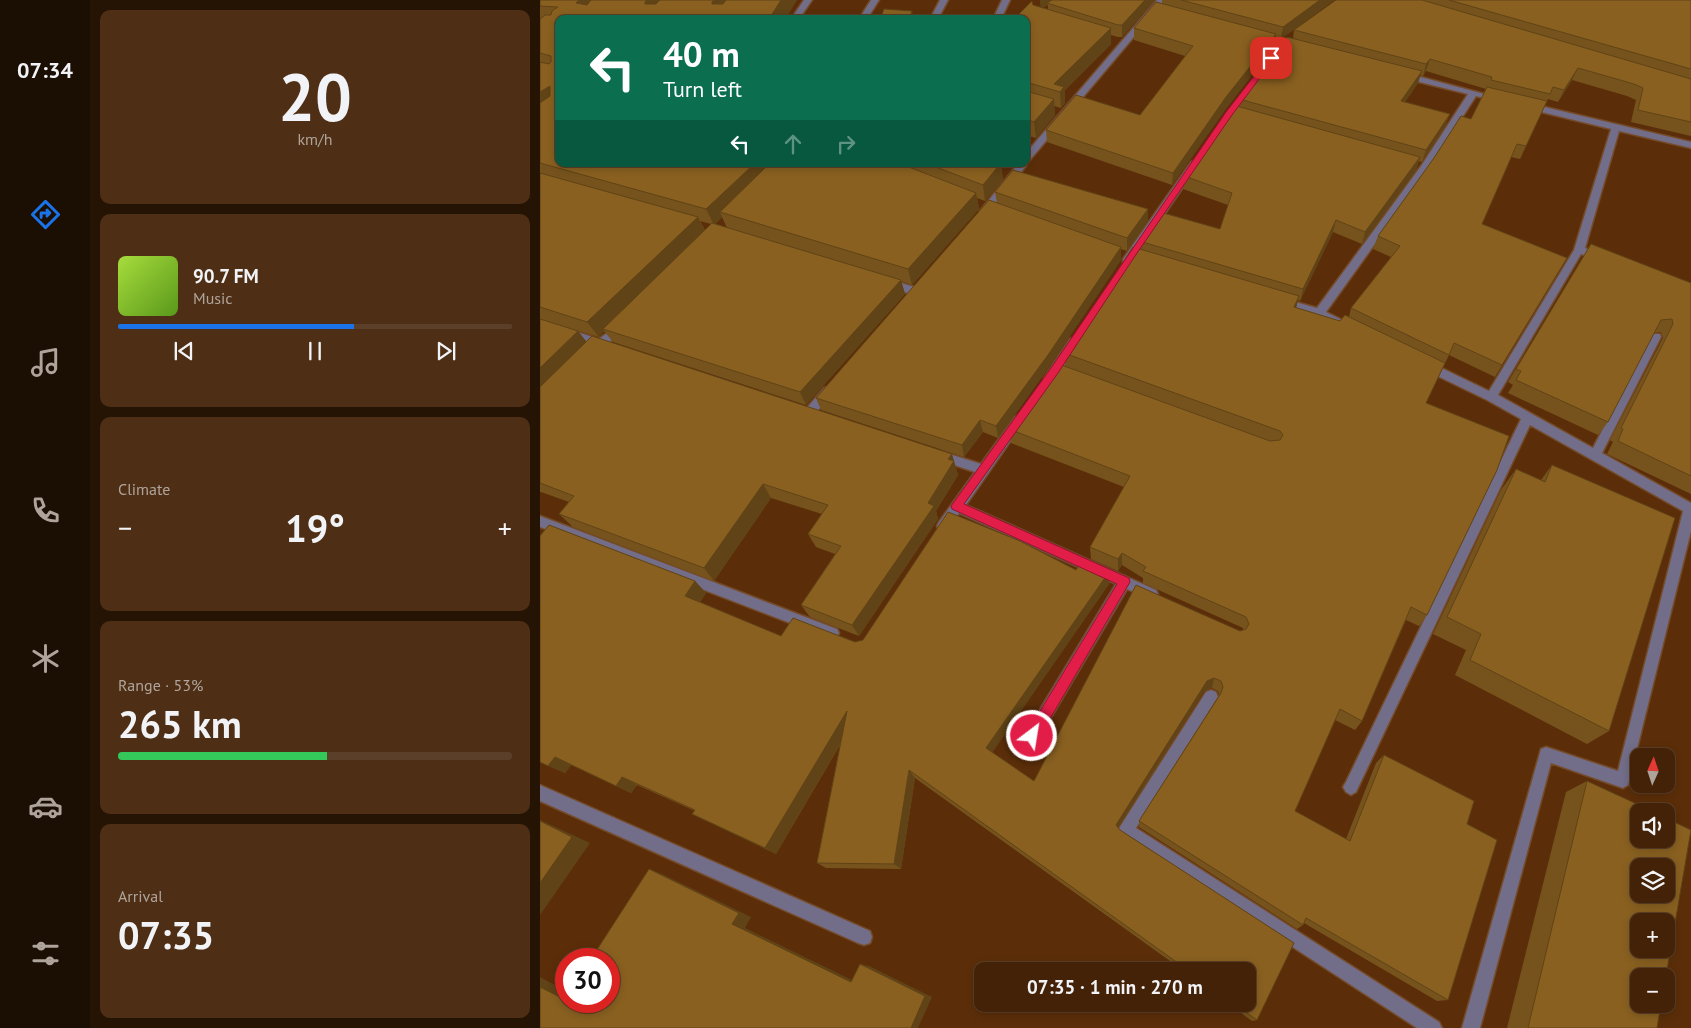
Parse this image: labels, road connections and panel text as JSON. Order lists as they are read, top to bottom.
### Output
{
  "north": "top",
  "page": {
    "tabs": "07:34",
    "tile": [
      ["20", "km/h"],
      "Climate",
      ["Range · 53%", "265 km"],
      ["Arrival", "07:35"]
    ],
    "turn": ["40 m", "Turn left"],
    "song": ["90.7 FM", "Music"],
    "heat": ["−", "19°", "+"],
    "map_buttons": ["+", "−"],
    "limit": "30",
    "trip": "07:35 · 1 min · 270 m"
  }
}
